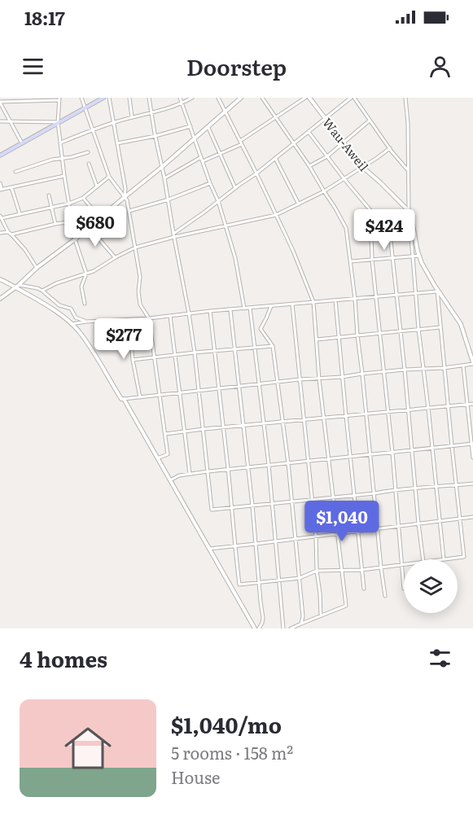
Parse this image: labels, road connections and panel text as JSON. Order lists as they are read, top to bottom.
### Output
{
  "streets": {
    "street": ["Wau-Aweil"]
  },
  "page": {
    "status": "18:17",
    "header": "Doorstep",
    "price": [
      "$680",
      "$424",
      "$277",
      "$1,040"
    ],
    "heading": "4 homes",
    "list": [
      {
        "name": "$1,040/mo",
        "note": "5 rooms · 158 m² · House"
      }
    ]
  }
}
